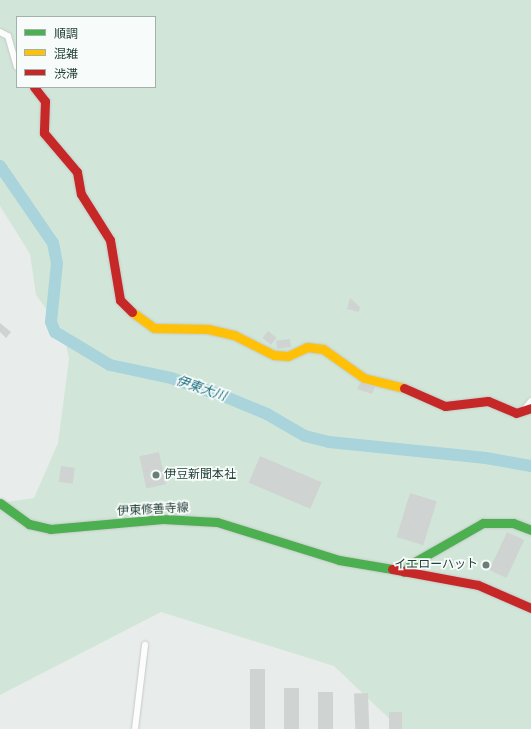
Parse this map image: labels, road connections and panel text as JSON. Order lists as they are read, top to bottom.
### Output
{
  "streets": {
    "main road": ["伊東修善寺線"]
  },
  "water": ["伊東大川"],
  "places": ["伊豆新聞本社", "イエローハット"],
  "legend": ["順調", "混雑", "渋滞"]
}
